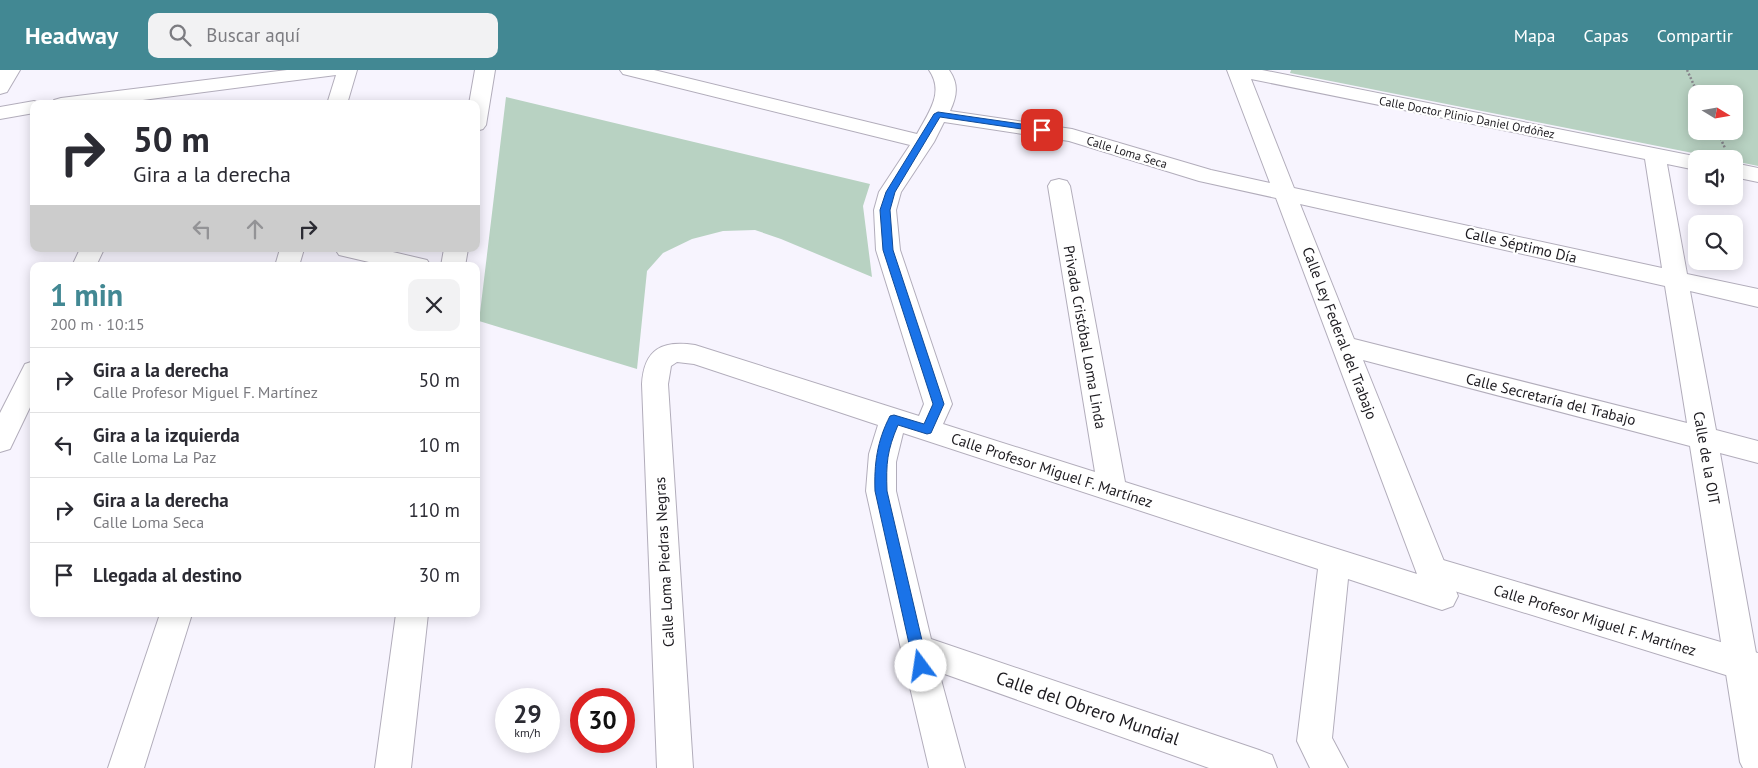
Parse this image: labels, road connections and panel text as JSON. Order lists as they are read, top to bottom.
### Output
{
  "streets": {
    "street": [
      "Calle Doctor Plinio Daniel Ordóñez",
      "Calle Loma Seca",
      "Calle Séptimo Día",
      "Calle Ley Federal del Trabajo",
      "Privada Cristóbal Loma Linda",
      "Calle Secretaría del Trabajo",
      "Calle de la OIT",
      "Calle Profesor Miguel F. Martínez",
      "Calle Loma Piedras Negras",
      "Calle del Obrero Mundial"
    ]
  },
  "crossings": [
    ["Calle Doctor Plinio Daniel Ordóñez", "Calle Ley Federal del Trabajo"],
    ["Calle Doctor Plinio Daniel Ordóñez", "Calle de la OIT"],
    ["Calle Loma Seca", "Calle Séptimo Día"],
    ["Calle Loma Seca", "Calle Ley Federal del Trabajo"],
    ["Calle Séptimo Día", "Calle Ley Federal del Trabajo"],
    ["Calle Séptimo Día", "Calle de la OIT"],
    ["Calle Ley Federal del Trabajo", "Calle Secretaría del Trabajo"],
    ["Calle Ley Federal del Trabajo", "Calle Profesor Miguel F. Martínez"],
    ["Privada Cristóbal Loma Linda", "Calle Profesor Miguel F. Martínez"],
    ["Calle Secretaría del Trabajo", "Calle de la OIT"],
    ["Calle de la OIT", "Calle Profesor Miguel F. Martínez"],
    ["Calle Profesor Miguel F. Martínez", "Calle Loma Piedras Negras"]
  ],
  "north": "right",
  "page": {
    "header": "Headway",
    "search": "Buscar aquí",
    "nav": ["Mapa", "Capas", "Compartir"],
    "turn": ["50 m", "Gira a la derecha"],
    "heading": ["1 min", "200 m · 10:15"],
    "list": [
      {
        "name": "Gira a la derecha",
        "note": "Calle Profesor Miguel F. Martínez",
        "value": "50 m"
      },
      {
        "name": "Gira a la izquierda",
        "note": "Calle Loma La Paz",
        "value": "10 m"
      },
      {
        "name": "Gira a la derecha",
        "note": "Calle Loma Seca",
        "value": "110 m"
      },
      {
        "name": "Llegada al destino",
        "value": "30 m"
      }
    ],
    "speed": "29 km/h",
    "limit": "30"
  }
}
